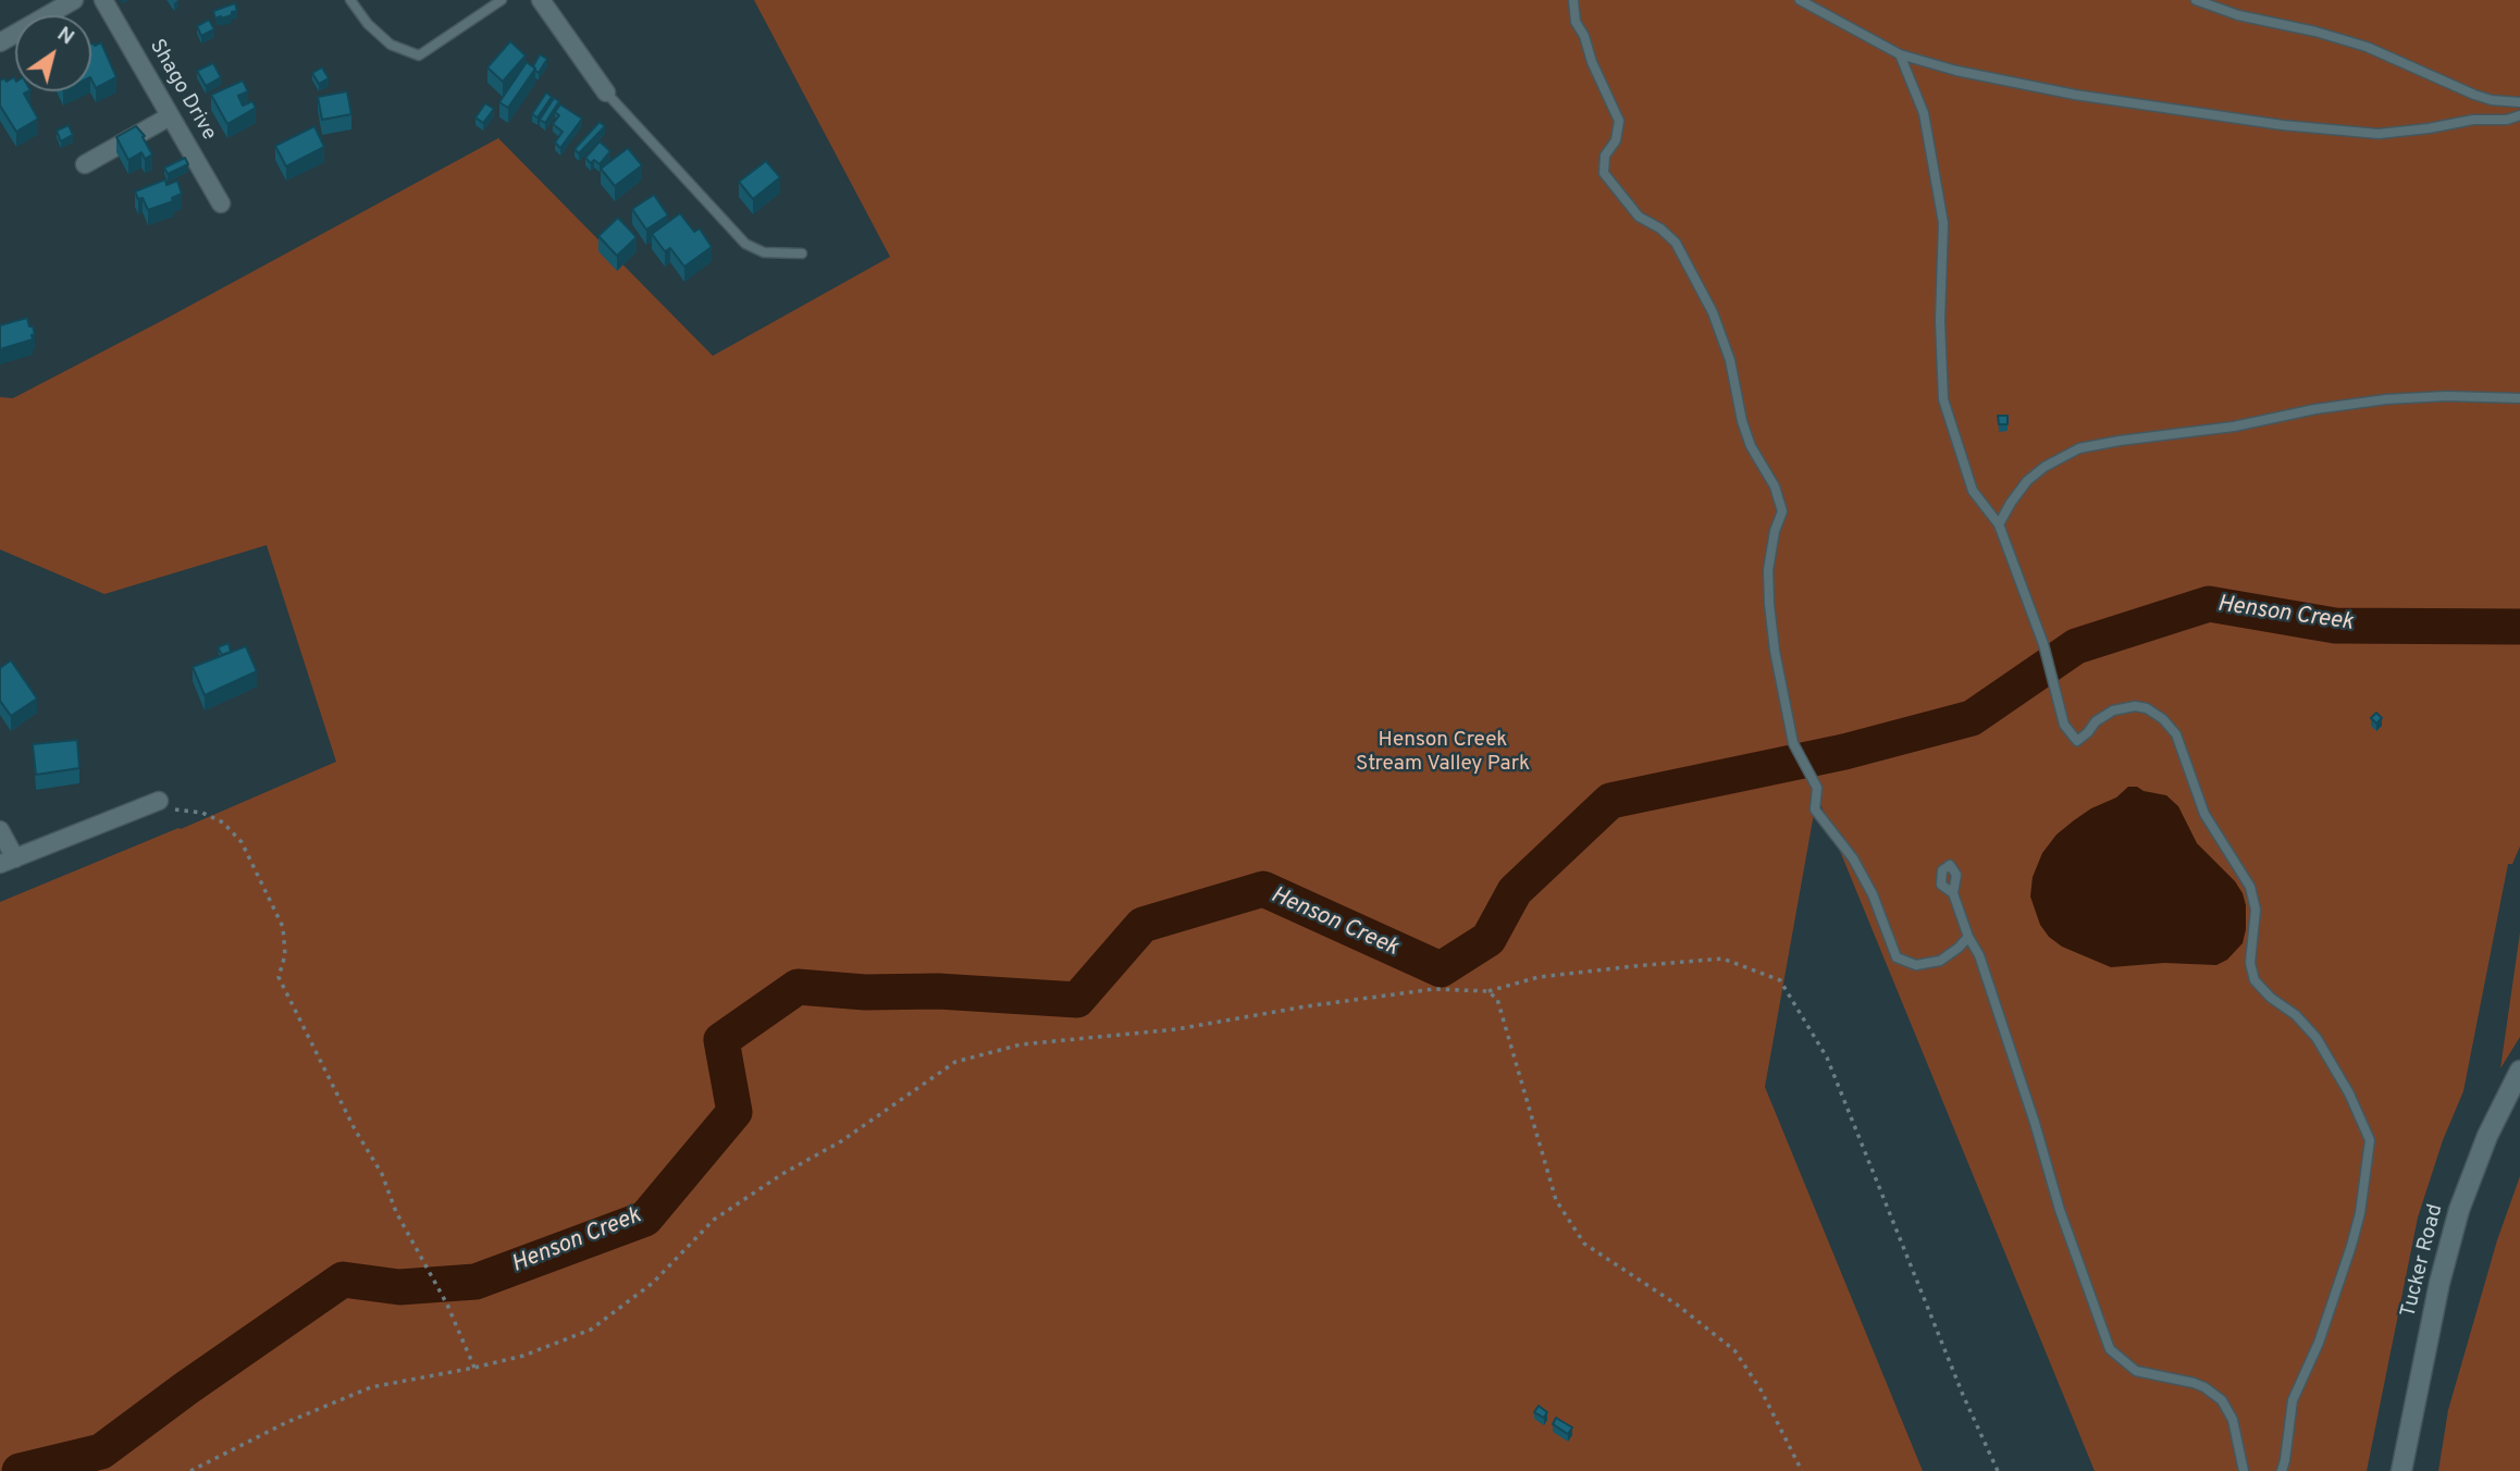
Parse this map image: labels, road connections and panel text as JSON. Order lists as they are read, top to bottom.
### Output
{
  "streets": {
    "street": ["Shago Drive", "Tucker Road"]
  },
  "water": ["Henson Creek"],
  "parks": ["Henson Creek Stream Valley Park"],
  "north": "top right"
}
